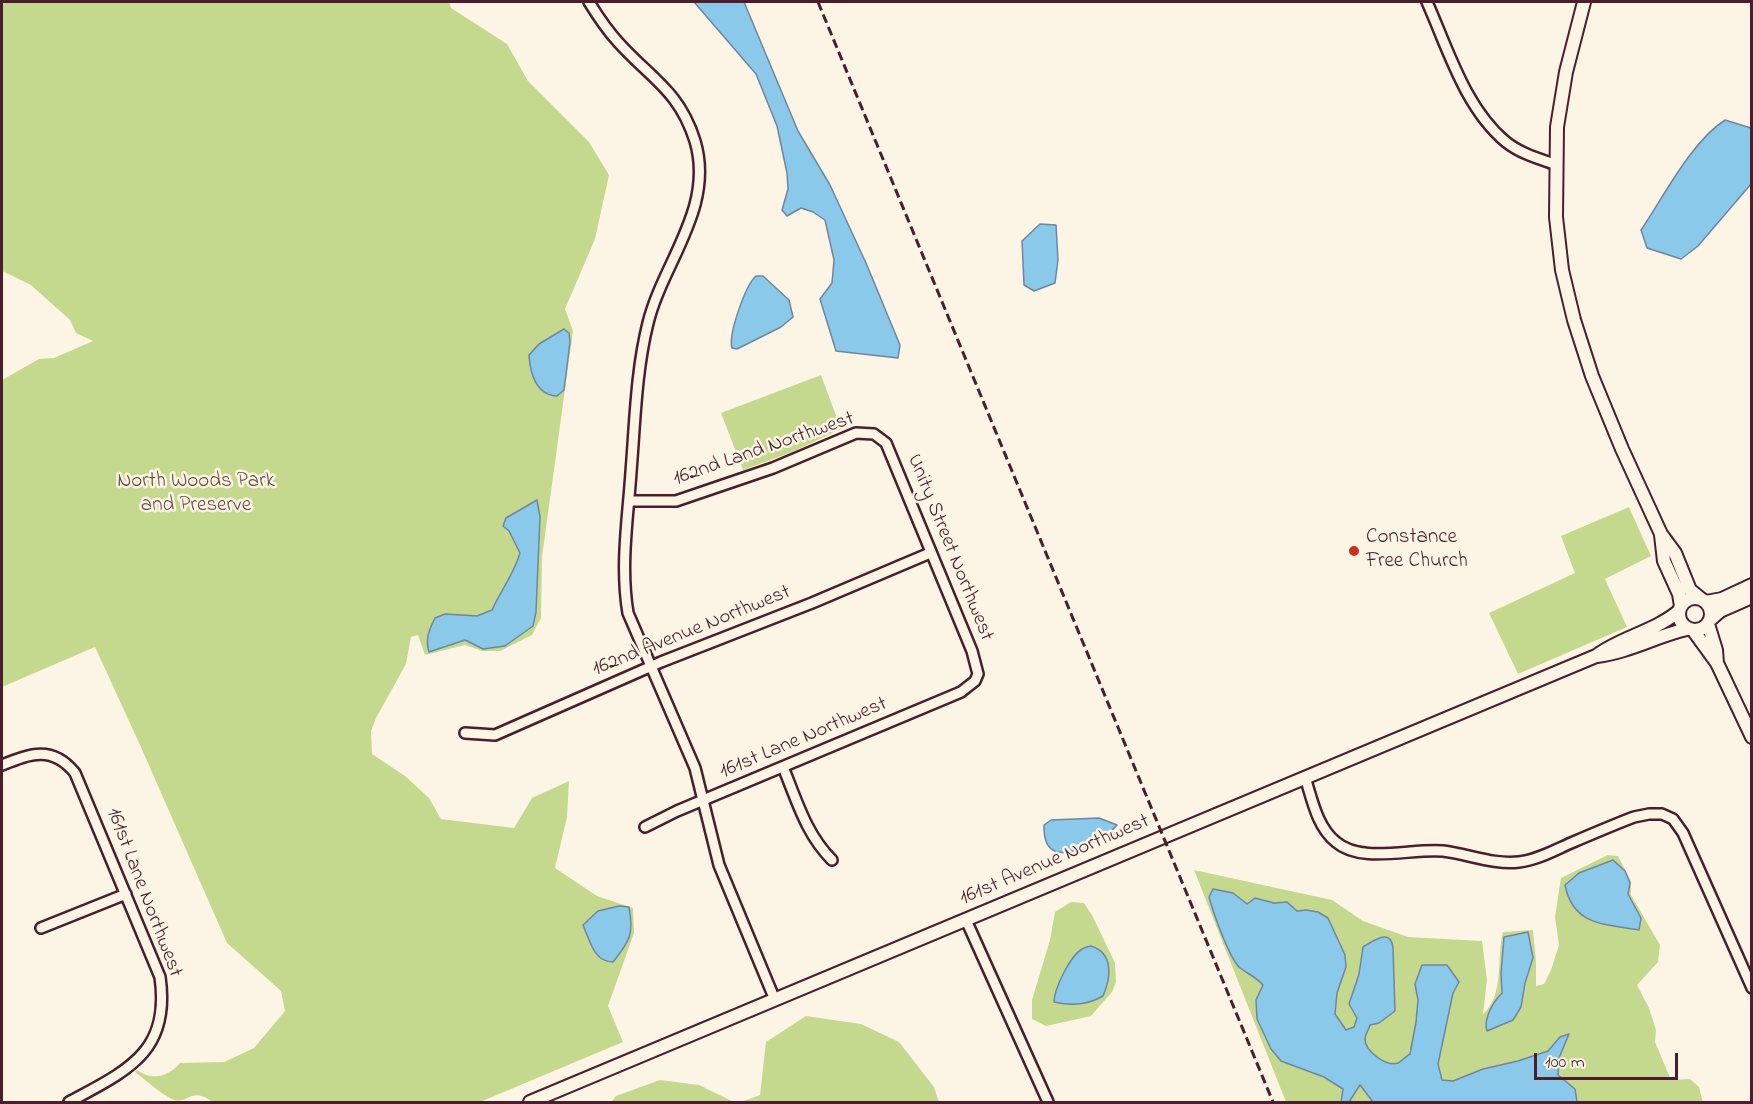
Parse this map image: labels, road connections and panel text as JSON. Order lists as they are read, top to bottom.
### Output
{
  "streets": {
    "main road": ["161st Avenue Northwest"],
    "street": [
      "162nd Land Northwest",
      "Unity Street Northwest",
      "162nd Avenue Northwest",
      "161st Lane Northwest"
    ]
  },
  "crossings": [
    ["162nd Land Northwest", "Unity Street Northwest"],
    ["Unity Street Northwest", "162nd Avenue Northwest"],
    ["Unity Street Northwest", "161st Lane Northwest"]
  ],
  "parks": ["North Woods Park and Preserve"],
  "places": ["Constance Free Church"],
  "scale_bar": "100 m"
}
